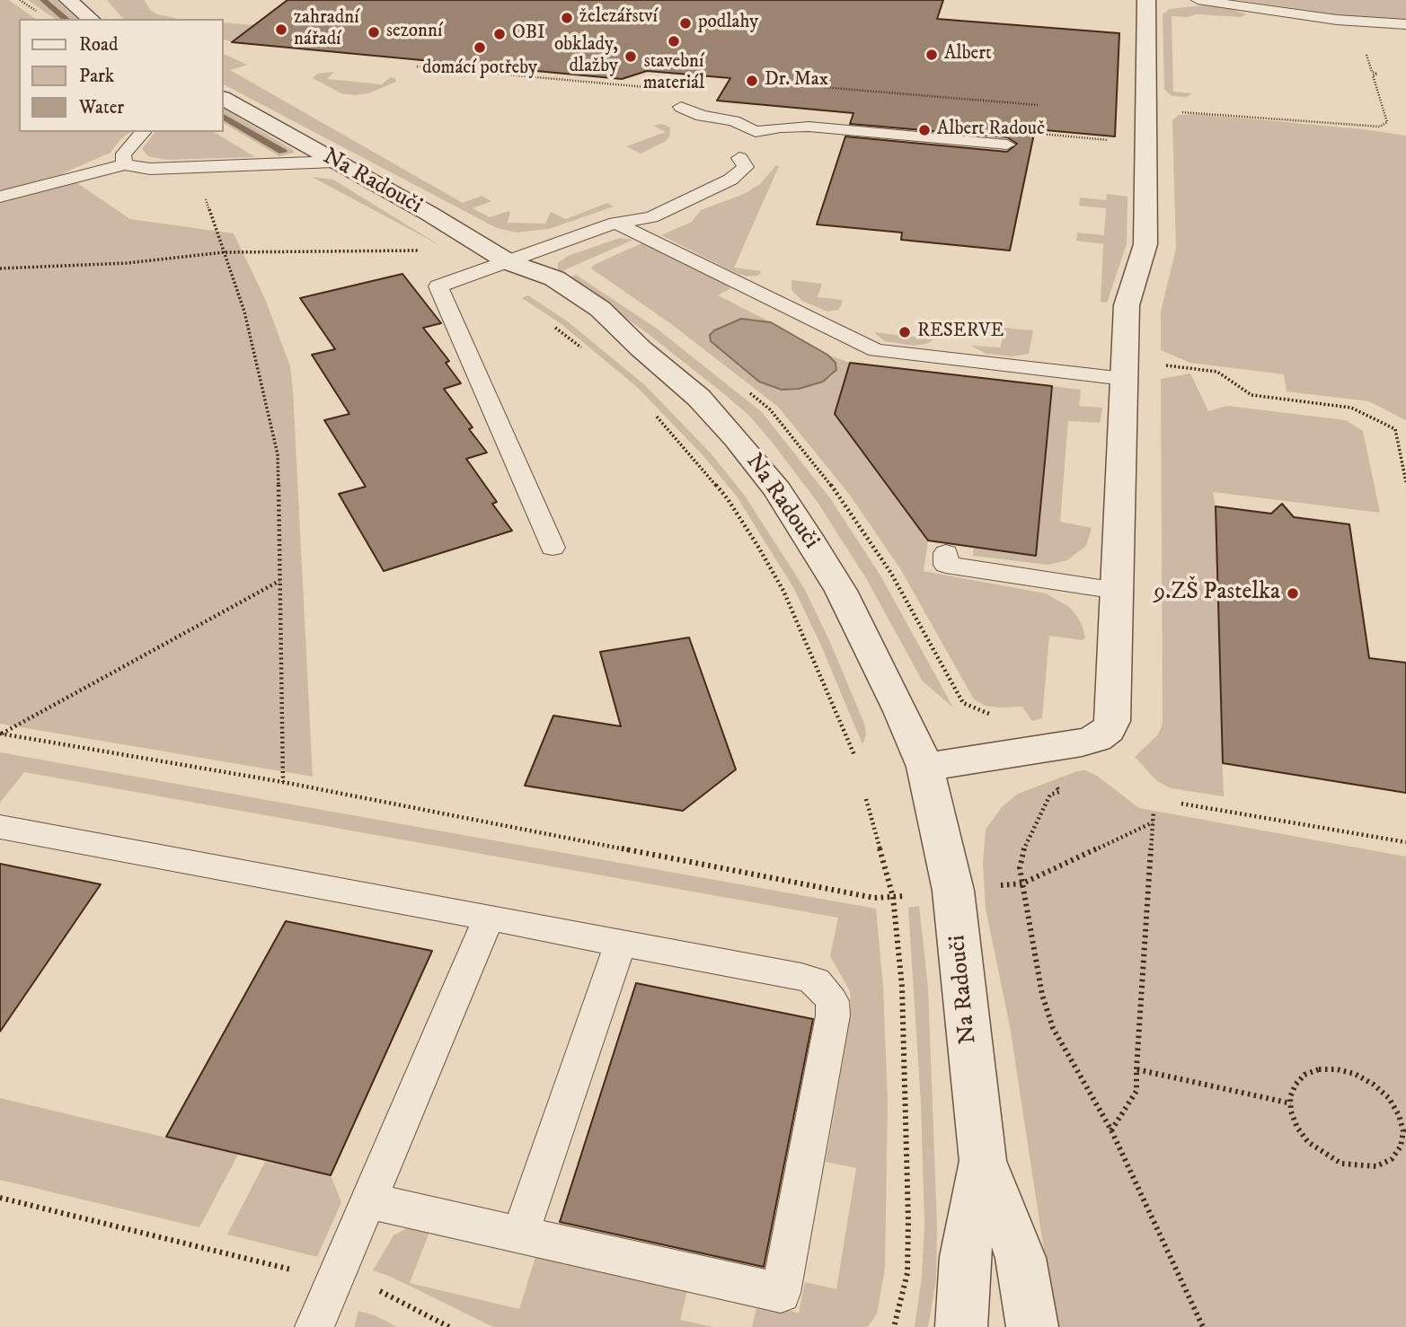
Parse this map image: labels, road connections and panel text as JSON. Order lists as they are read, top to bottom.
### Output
{
  "streets": {
    "street": ["Na Radouči"]
  },
  "places": [
    "železářství",
    "podlahy",
    "zahradní nářadí",
    "sezonní",
    "OBI",
    "stavební materiál",
    "domácí potřeby",
    "Albert",
    "obklady, dlažby",
    "Dr. Max",
    "Albert Radouč",
    "RESERVE",
    "9.ZŠ Pastelka"
  ],
  "legend": ["Road", "Park", "Water"]
}
